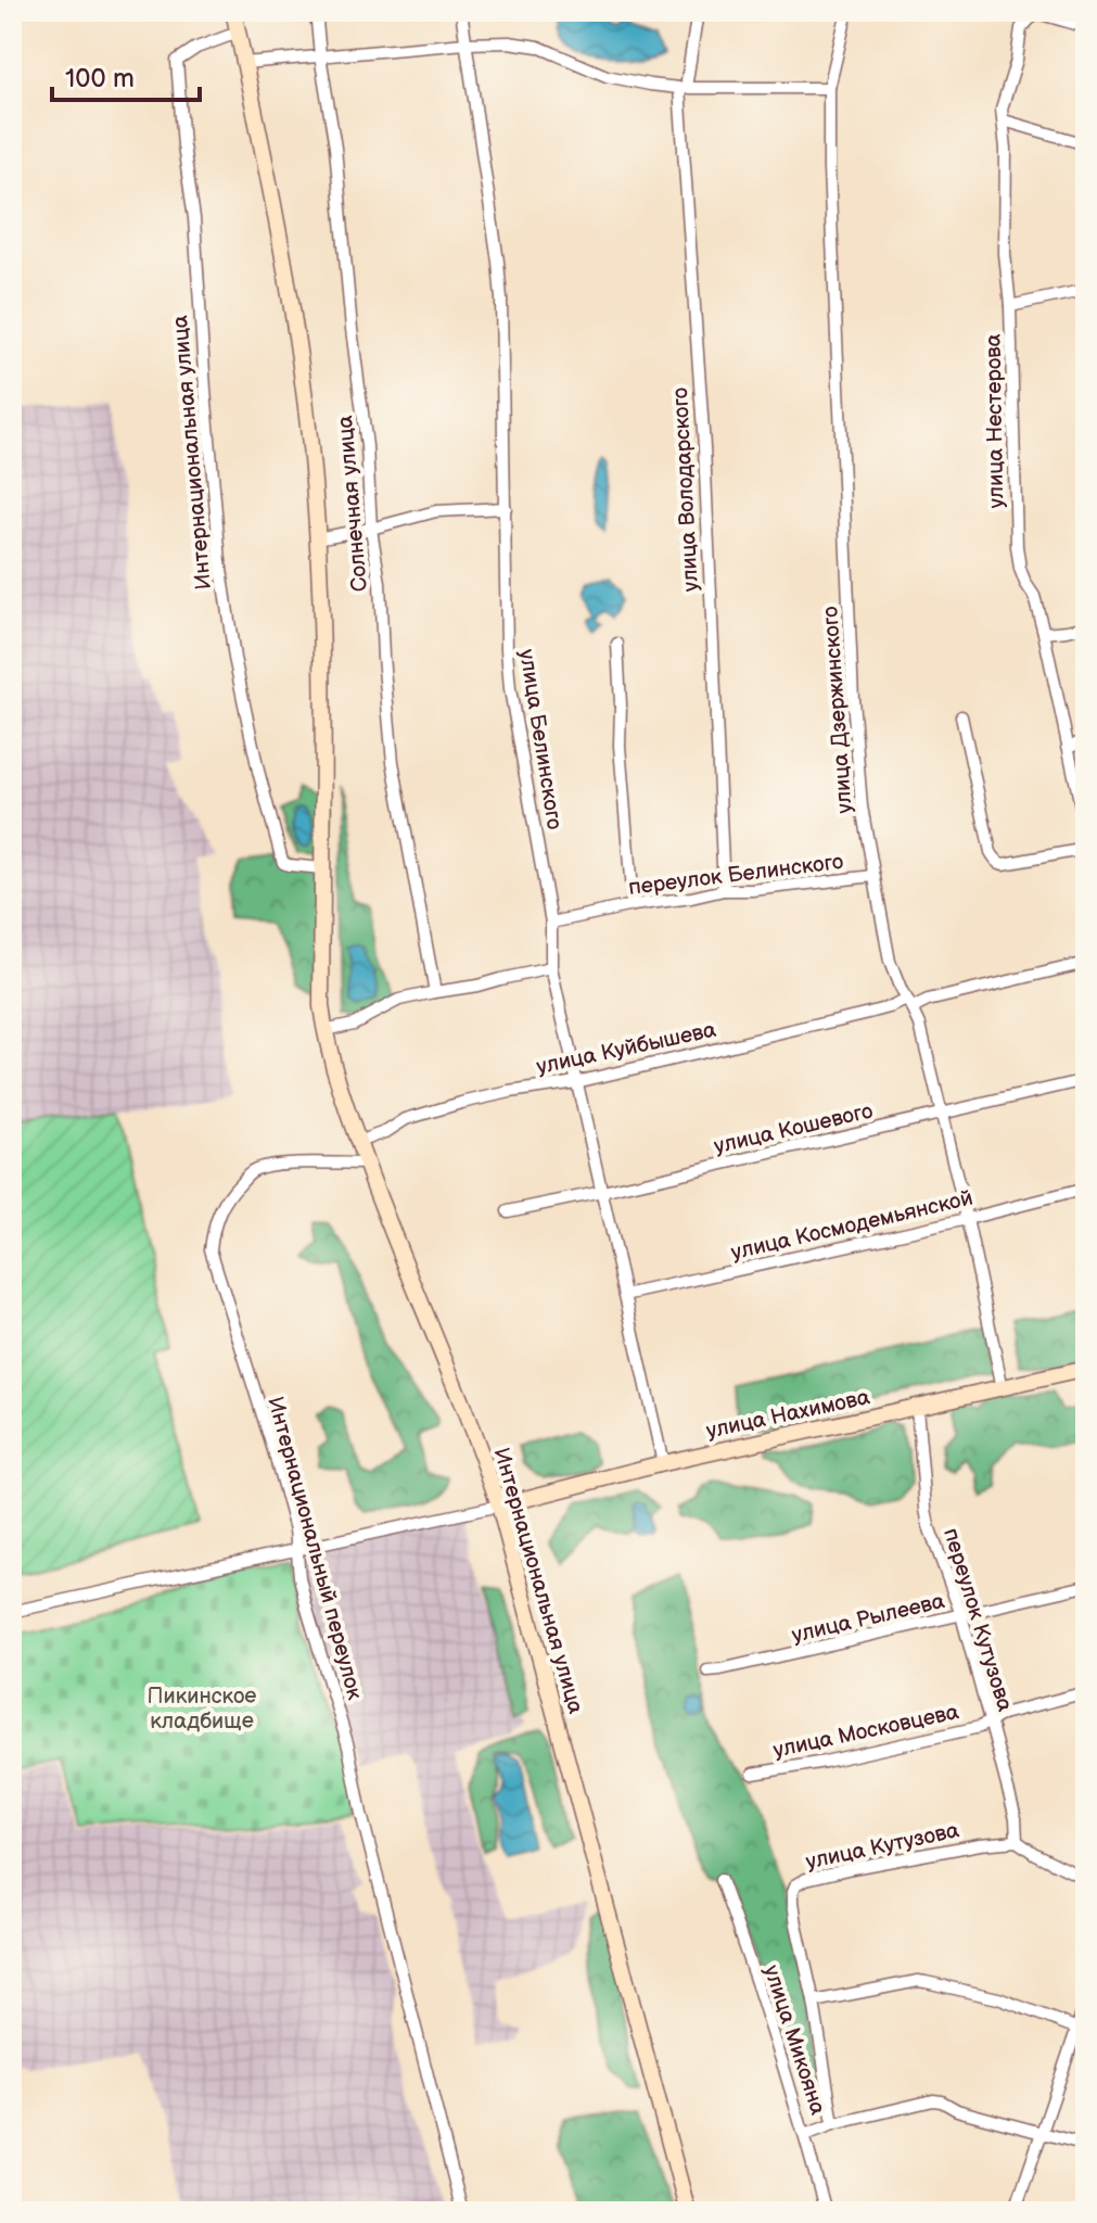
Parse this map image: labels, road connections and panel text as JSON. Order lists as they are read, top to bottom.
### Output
{
  "streets": {
    "main road": ["Интернациональная улица", "улица Нахимова"],
    "street": [
      "улица Нестерова",
      "улица Володарского",
      "Солнечная улица",
      "улица Дзержинского",
      "улица Белинского",
      "переулок Белинского",
      "улица Куйбышева",
      "улица Кошевого",
      "улица Космодемьянской",
      "Интернациональный переулок",
      "улица Рылеева",
      "переулок Кутузова",
      "улица Московцева",
      "улица Кутузова",
      "улица Микояна"
    ]
  },
  "crossings": [
    ["Интернациональная улица", "улица Куйбышева"],
    ["Интернациональная улица", "улица Нахимова"],
    ["Интернациональная улица", "Интернациональный переулок"],
    ["улица Володарского", "переулок Белинского"],
    ["улица Дзержинского", "переулок Белинского"],
    ["улица Дзержинского", "улица Куйбышева"],
    ["улица Дзержинского", "улица Кошевого"],
    ["улица Дзержинского", "улица Космодемьянской"],
    ["улица Дзержинского", "улица Нахимова"],
    ["улица Белинского", "переулок Белинского"],
    ["улица Белинского", "улица Куйбышева"],
    ["улица Белинского", "улица Кошевого"],
    ["улица Белинского", "улица Космодемьянской"],
    ["улица Белинского", "улица Нахимова"],
    ["улица Нахимова", "переулок Кутузова"],
    ["улица Рылеева", "переулок Кутузова"],
    ["переулок Кутузова", "улица Московцева"],
    ["переулок Кутузова", "улица Кутузова"]
  ],
  "parks": ["Пикинское кладбище"],
  "scale_bar": "100 m"
}
